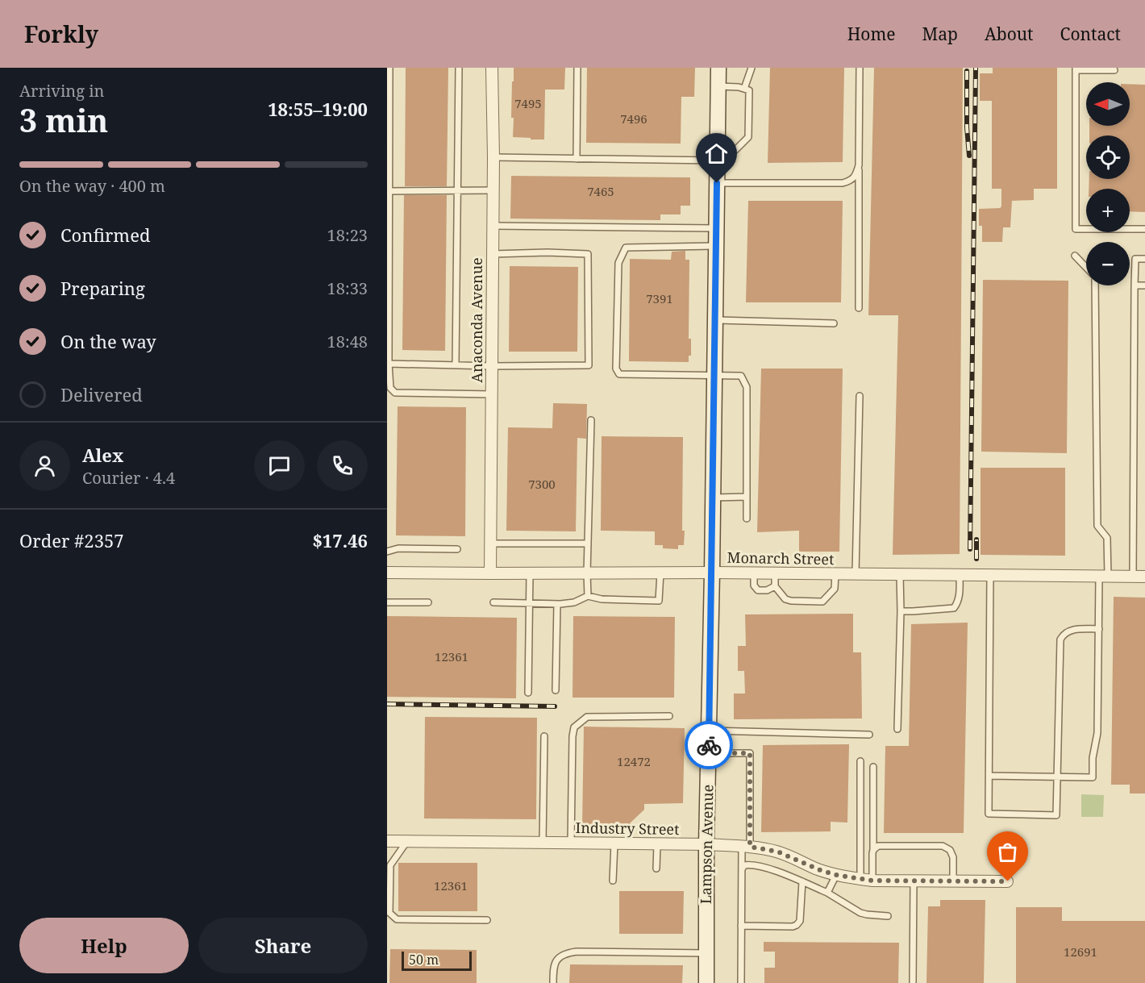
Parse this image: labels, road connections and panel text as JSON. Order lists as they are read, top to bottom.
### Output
{
  "streets": {
    "main road": ["Lampson Avenue"],
    "street": ["Anaconda Avenue", "Monarch Street", "Industry Street"]
  },
  "crossings": [
    ["Anaconda Avenue", "Monarch Street"],
    ["Monarch Street", "Lampson Avenue"],
    ["Industry Street", "Lampson Avenue"]
  ],
  "house_numbers": [
    "7495",
    "7496",
    "7465",
    "7391",
    "7300",
    "12361",
    "12472",
    "12361",
    "12691"
  ],
  "scale_bar": "50 m",
  "north": "left",
  "page": {
    "header": "Forkly",
    "nav": [
      "Home",
      "Map",
      "About",
      "Contact"
    ],
    "heading": ["3 min", "Arriving in", "18:55–19:00"],
    "panel": [
      "Alex",
      "Courier · 4.4",
      "Order #2357",
      "$17.46"
    ],
    "map_buttons": ["+", "−"],
    "bar": "On the way · 400 m",
    "list": [
      ["Confirmed", "18:23"],
      ["Preparing", "18:33"],
      ["On the way", "18:48"],
      "Delivered"
    ],
    "buttons": ["Help", "Share"],
    "scale": "50 m"
  }
}
